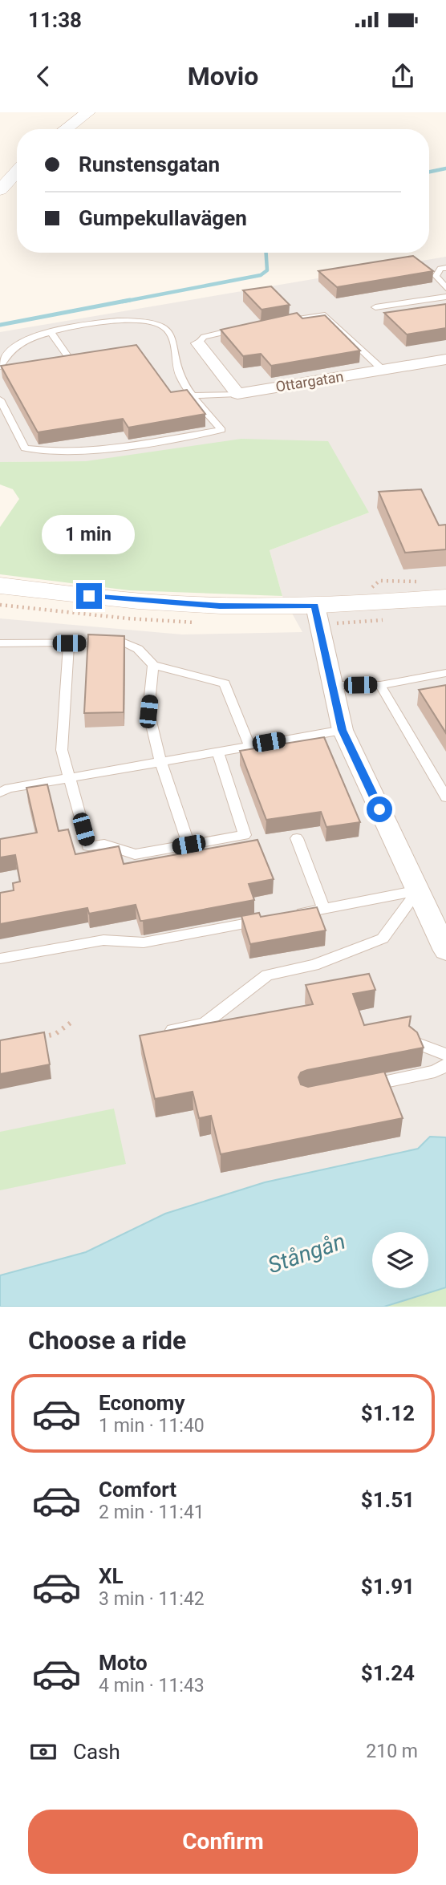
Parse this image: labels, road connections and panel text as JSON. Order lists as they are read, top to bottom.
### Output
{
  "streets": {
    "street": ["Ottargatan"]
  },
  "water": ["Stångån"],
  "page": {
    "status": "11:38",
    "header": "Movio",
    "banner": ["Runstensgatan", "Gumpekullavägen"],
    "bubble": "1 min",
    "heading": "Choose a ride",
    "list": [
      {
        "name": "Economy",
        "note": "1 min · 11:40",
        "value": "$1.12"
      },
      {
        "name": "Comfort",
        "note": "2 min · 11:41",
        "value": "$1.51"
      },
      {
        "name": "XL",
        "note": "3 min · 11:42",
        "value": "$1.91"
      },
      {
        "name": "Moto",
        "note": "4 min · 11:43",
        "value": "$1.24"
      }
    ],
    "pay": ["Cash", "210 m"],
    "buttons": "Confirm"
  }
}
